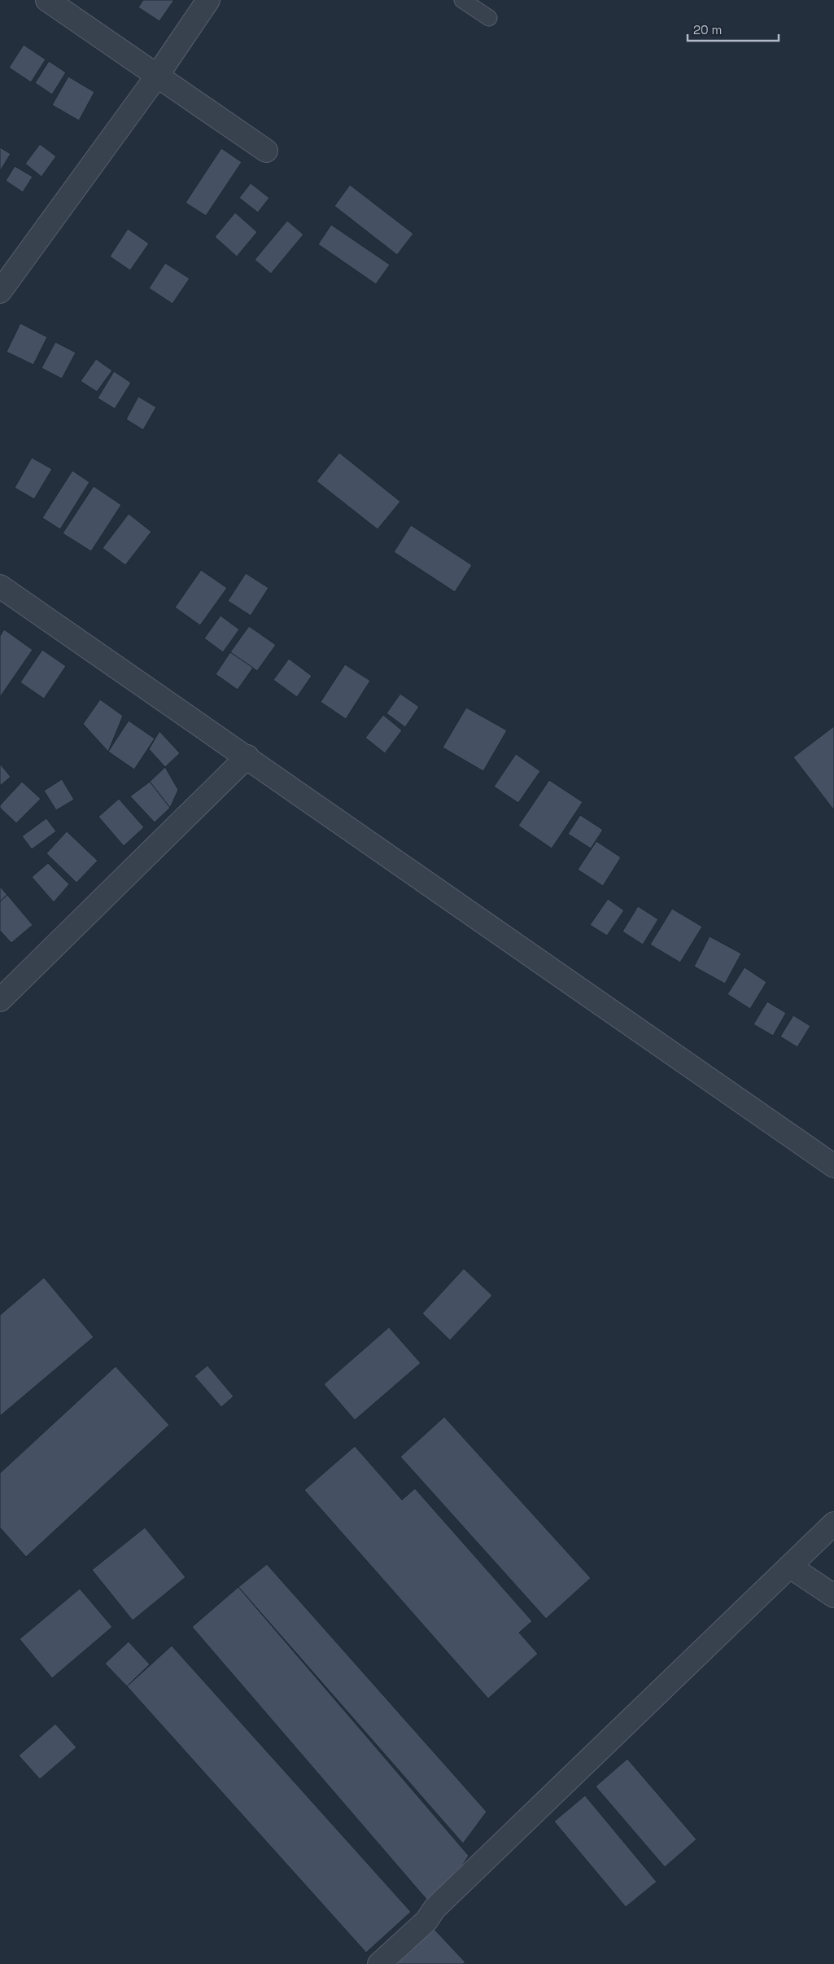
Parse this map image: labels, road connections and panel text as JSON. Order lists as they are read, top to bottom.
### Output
{
  "scale_bar": "20 m"
}
